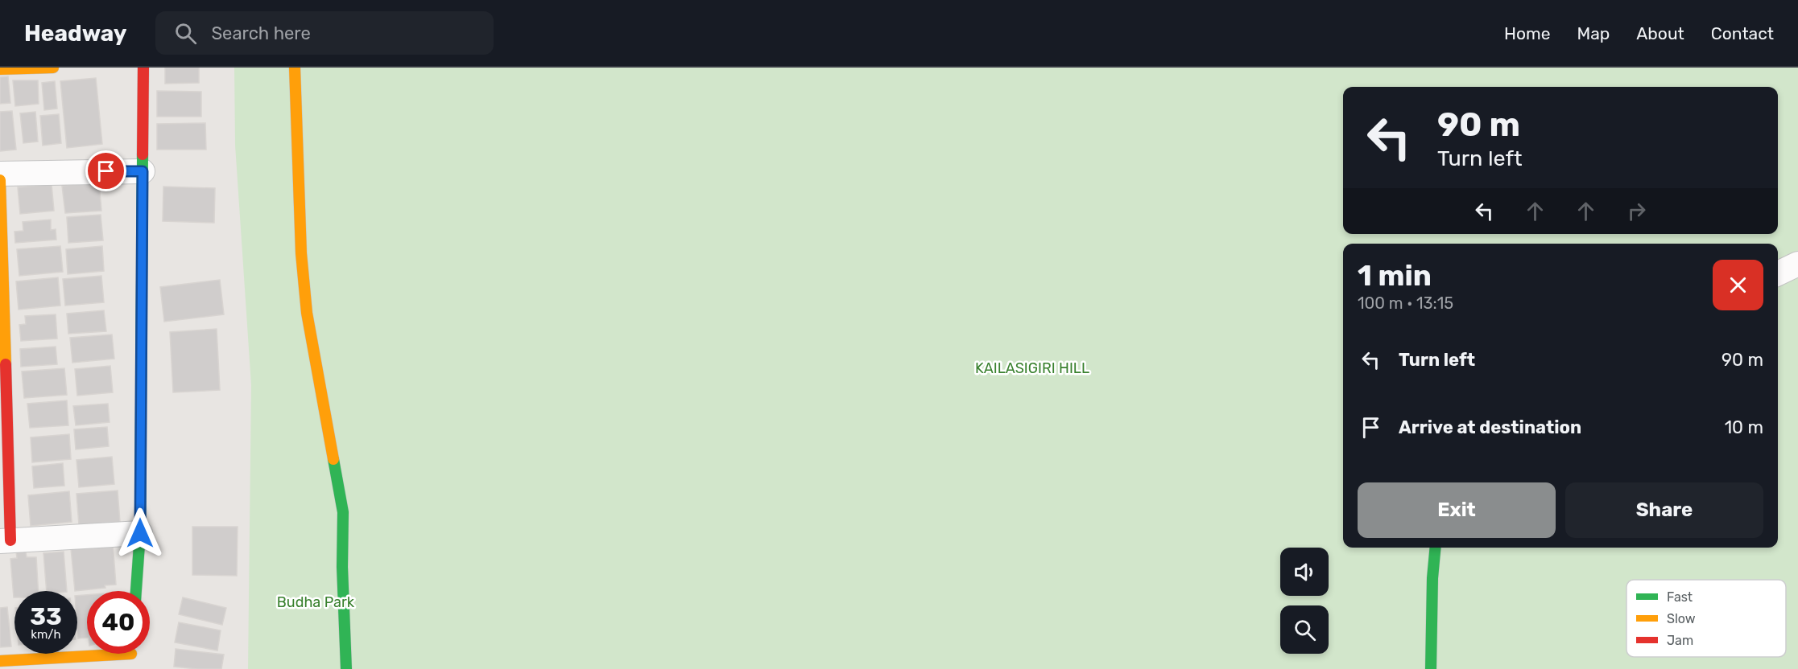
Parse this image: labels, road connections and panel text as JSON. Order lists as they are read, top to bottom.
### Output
{
  "parks": ["KAILASIGIRI HILL", "Budha Park"],
  "legend": ["Fast", "Slow", "Jam"],
  "page": {
    "header": "Headway",
    "search": "Search here",
    "nav": [
      "Home",
      "Map",
      "About",
      "Contact"
    ],
    "turn": ["90 m", "Turn left"],
    "heading": ["1 min", "100 m · 13:15"],
    "list": [
      {
        "name": "Turn left",
        "value": "90 m"
      },
      {
        "name": "Arrive at destination",
        "value": "10 m"
      }
    ],
    "buttons": ["Exit", "Share"],
    "speed": "33 km/h",
    "limit": "40"
  }
}
